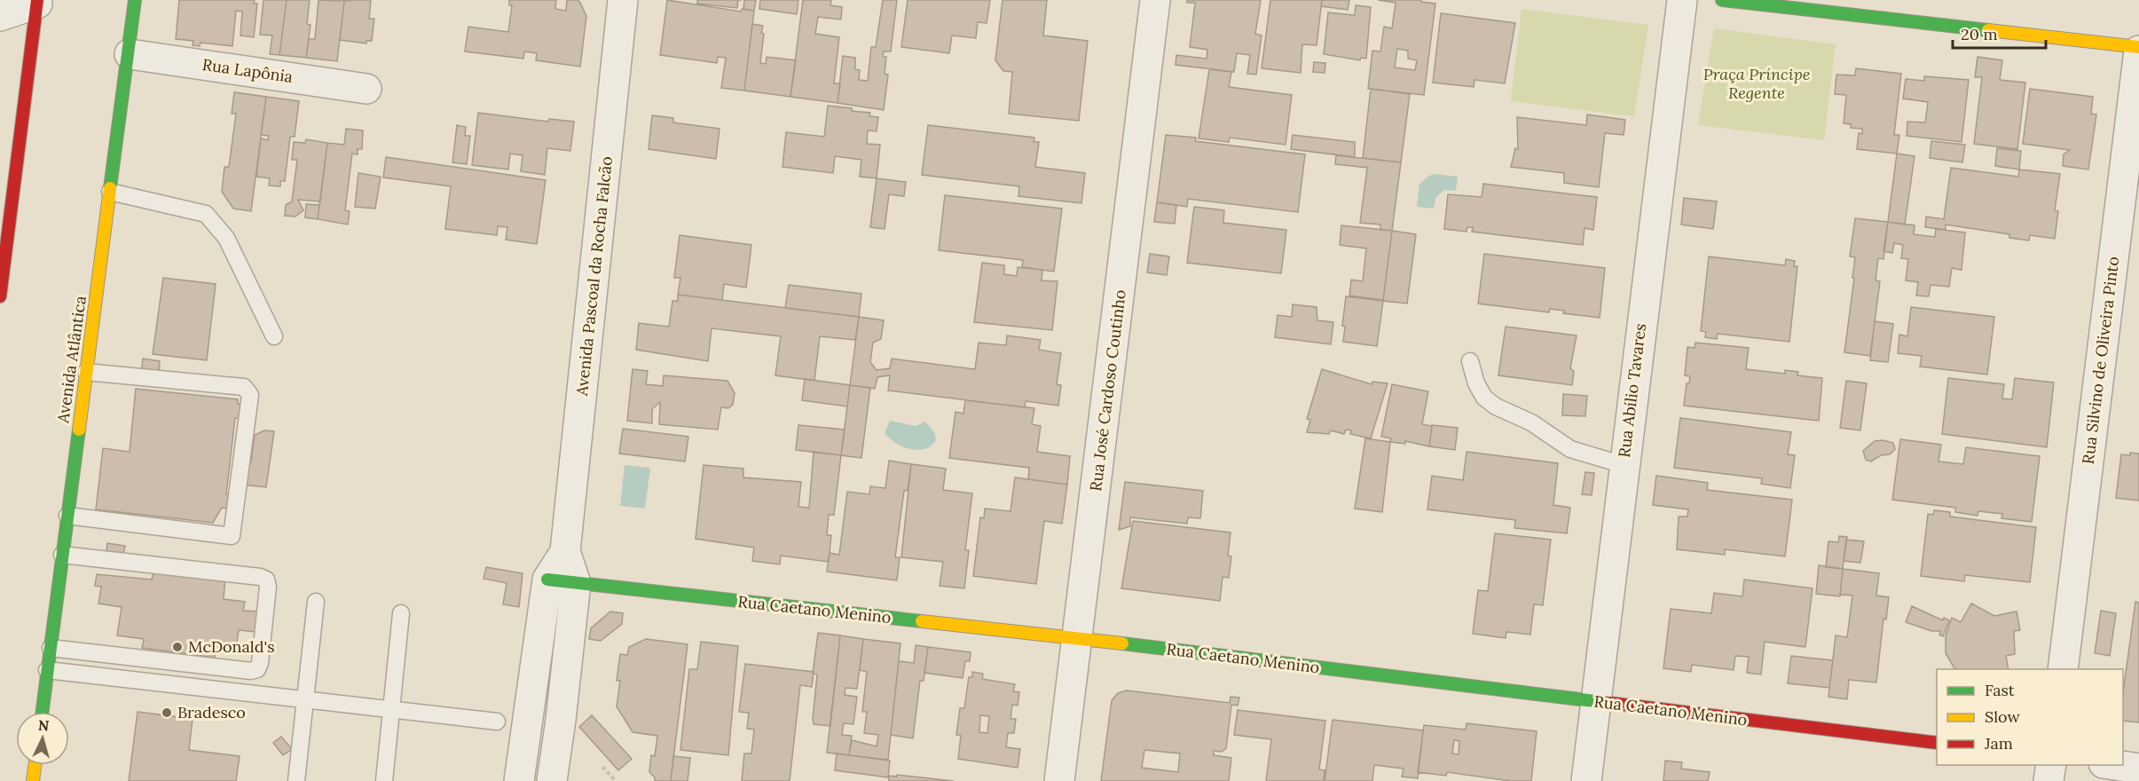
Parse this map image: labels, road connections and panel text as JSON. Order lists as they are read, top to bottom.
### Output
{
  "streets": {
    "street": [
      "Rua Lapônia",
      "Avenida Pascoal da Rocha Falcão",
      "Avenida Atlântica",
      "Rua Silvino de Oliveira Pinto",
      "Rua José Cardoso Coutinho",
      "Rua Abílio Tavares",
      "Rua Caetano Menino"
    ]
  },
  "crossings": [
    ["Rua Lapônia", "Avenida Atlântica"],
    ["Avenida Pascoal da Rocha Falcão", "Rua Caetano Menino"],
    ["Rua José Cardoso Coutinho", "Rua Caetano Menino"],
    ["Rua Abílio Tavares", "Rua Caetano Menino"]
  ],
  "parks": ["Praça Príncipe Regente"],
  "places": ["McDonald's", "Bradesco"],
  "legend": ["Fast", "Slow", "Jam"],
  "scale_bar": "20 m",
  "north": "top"
}
